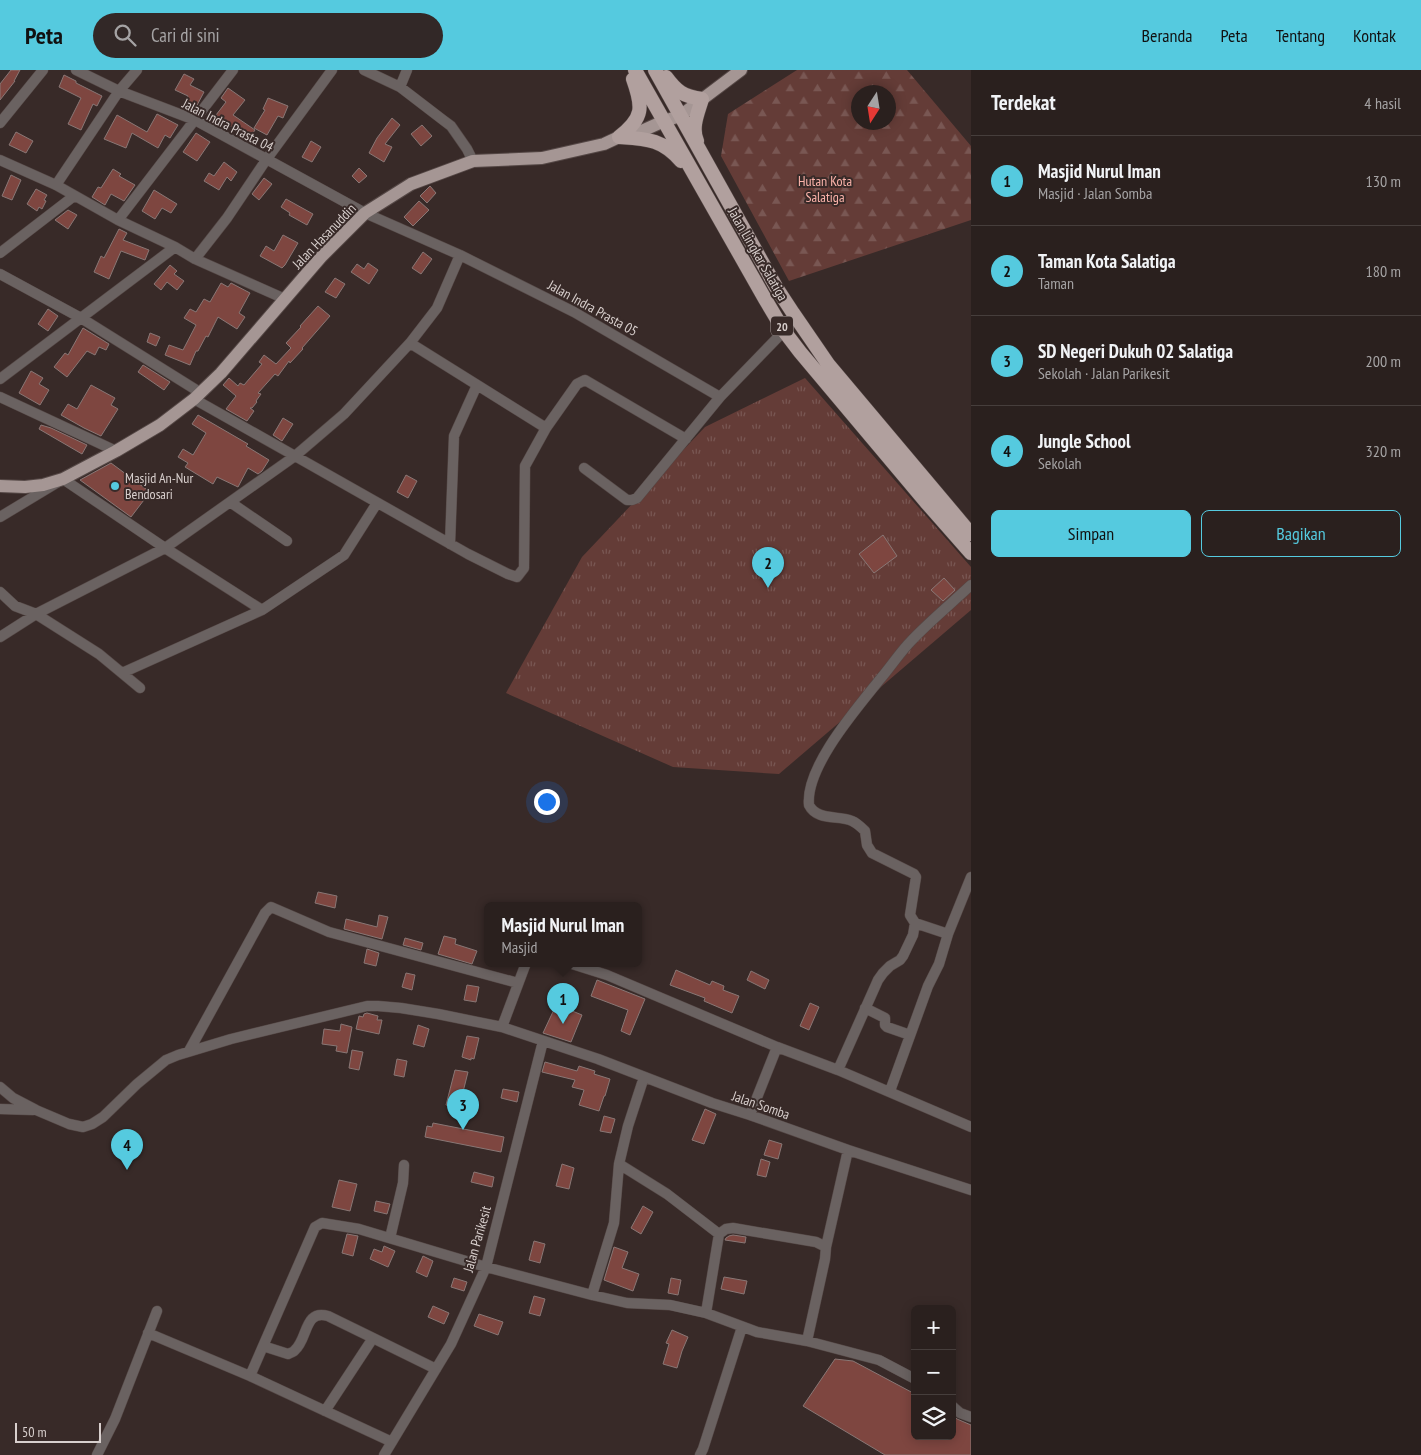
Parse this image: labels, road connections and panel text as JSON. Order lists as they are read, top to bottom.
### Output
{
  "streets": {
    "highway": ["Jalan Lingkar Salatiga", "20"],
    "main road": ["Jalan Hasanuddin"],
    "street": [
      "Jalan Indra Prasta 04",
      "Jalan Indra Prasta 05",
      "Jalan Somba",
      "Jalan Parikesit"
    ]
  },
  "crossings": [
    ["Jalan Indra Prasta 04", "Jalan Hasanuddin"],
    ["Jalan Indra Prasta 04", "Jalan Indra Prasta 05"],
    ["Jalan Hasanuddin", "Jalan Lingkar Salatiga"],
    ["Jalan Hasanuddin", "Jalan Indra Prasta 05"],
    ["Jalan Somba", "Jalan Parikesit"]
  ],
  "parks": ["Hutan Kota Salatiga"],
  "places": ["Masjid An-Nur Bendosari"],
  "scale_bar": "50 m",
  "north": "bottom",
  "page": {
    "header": "Peta",
    "search": "Cari di sini",
    "nav": [
      "Beranda",
      "Peta",
      "Tentang",
      "Kontak"
    ],
    "heading": ["Terdekat", "4 hasil"],
    "list": [
      {
        "mark": "1",
        "name": "Masjid Nurul Iman",
        "note": "Masjid · Jalan Somba",
        "value": "130 m"
      },
      {
        "mark": "2",
        "name": "Taman Kota Salatiga",
        "note": "Taman",
        "value": "180 m"
      },
      {
        "mark": "3",
        "name": "SD Negeri Dukuh 02 Salatiga",
        "note": "Sekolah · Jalan Parikesit",
        "value": "200 m"
      },
      {
        "mark": "4",
        "name": "Jungle School",
        "note": "Sekolah",
        "value": "320 m"
      }
    ],
    "buttons": ["Simpan", "Bagikan"],
    "pins": [
      "2",
      "1",
      "3",
      "4"
    ],
    "popup": ["Masjid Nurul Iman", "Masjid"],
    "map_buttons": ["+", "−"],
    "scale": "50 m"
  }
}
